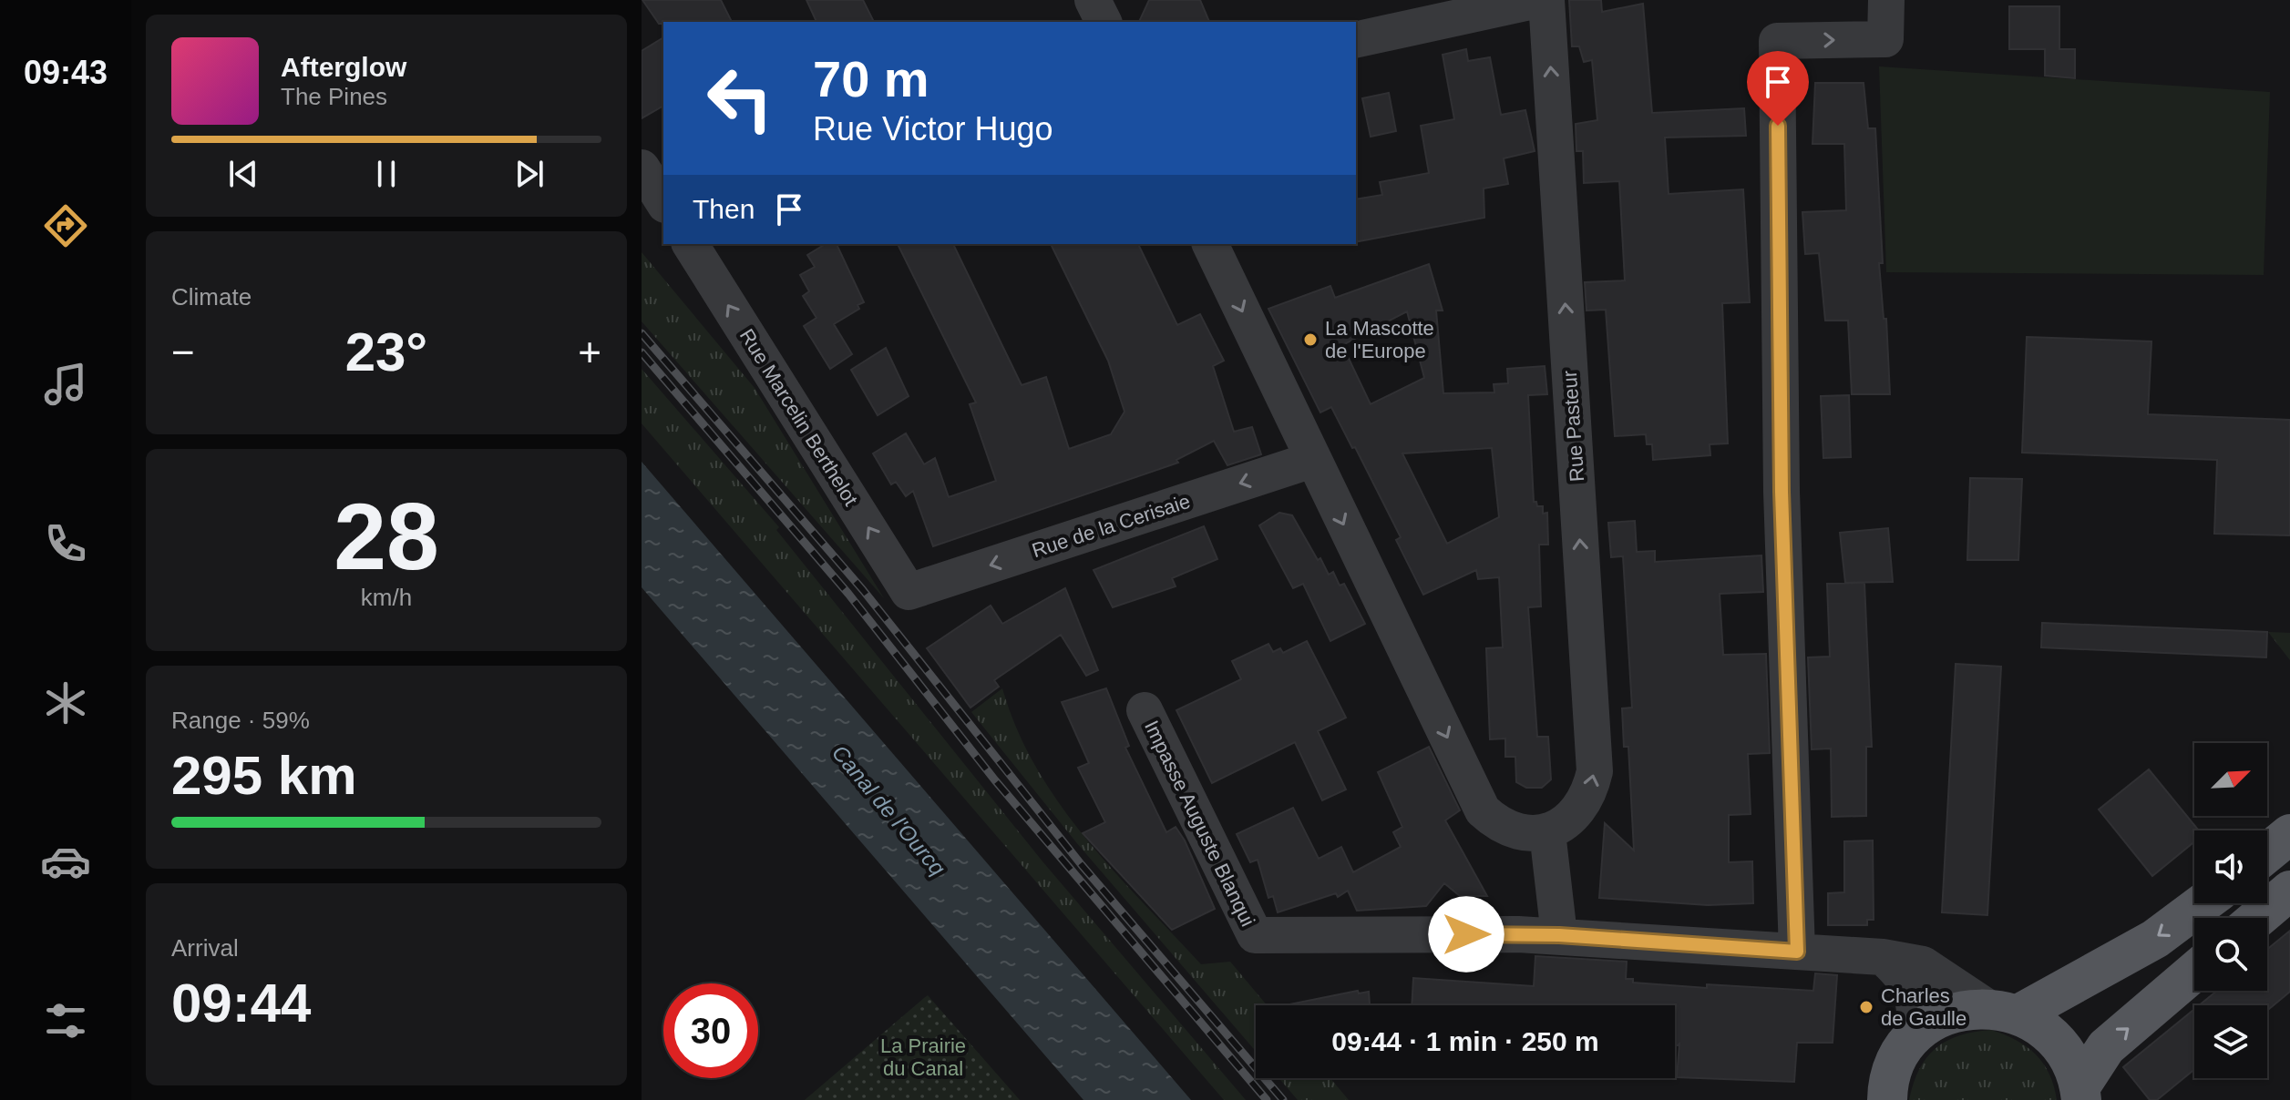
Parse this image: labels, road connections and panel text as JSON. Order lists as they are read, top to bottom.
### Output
{
  "streets": {
    "street": [
      "Rue Marcelin Berthelot",
      "Rue Pasteur",
      "Rue de la Cerisaie",
      "Impasse Auguste Blanqui"
    ]
  },
  "crossings": [
    ["Rue Marcelin Berthelot", "Rue de la Cerisaie"]
  ],
  "one_way": ["Rue Marcelin Berthelot", "Rue Pasteur", "Rue de la Cerisaie"],
  "water": ["Canal de l'Ourcq"],
  "parks": ["La Prairie du Canal"],
  "places": ["La Mascotte de l'Europe", "Charles de Gaulle"],
  "north": "top right",
  "page": {
    "tabs": "09:43",
    "turn": ["70 m", "Rue Victor Hugo"],
    "song": ["Afterglow", "The Pines"],
    "then": "Then",
    "tile": [
      "Climate",
      ["28", "km/h"],
      ["Range · 59%", "295 km"],
      ["Arrival", "09:44"]
    ],
    "heat": ["−", "23°", "+"],
    "limit": "30",
    "trip": "09:44 · 1 min · 250 m"
  }
}
